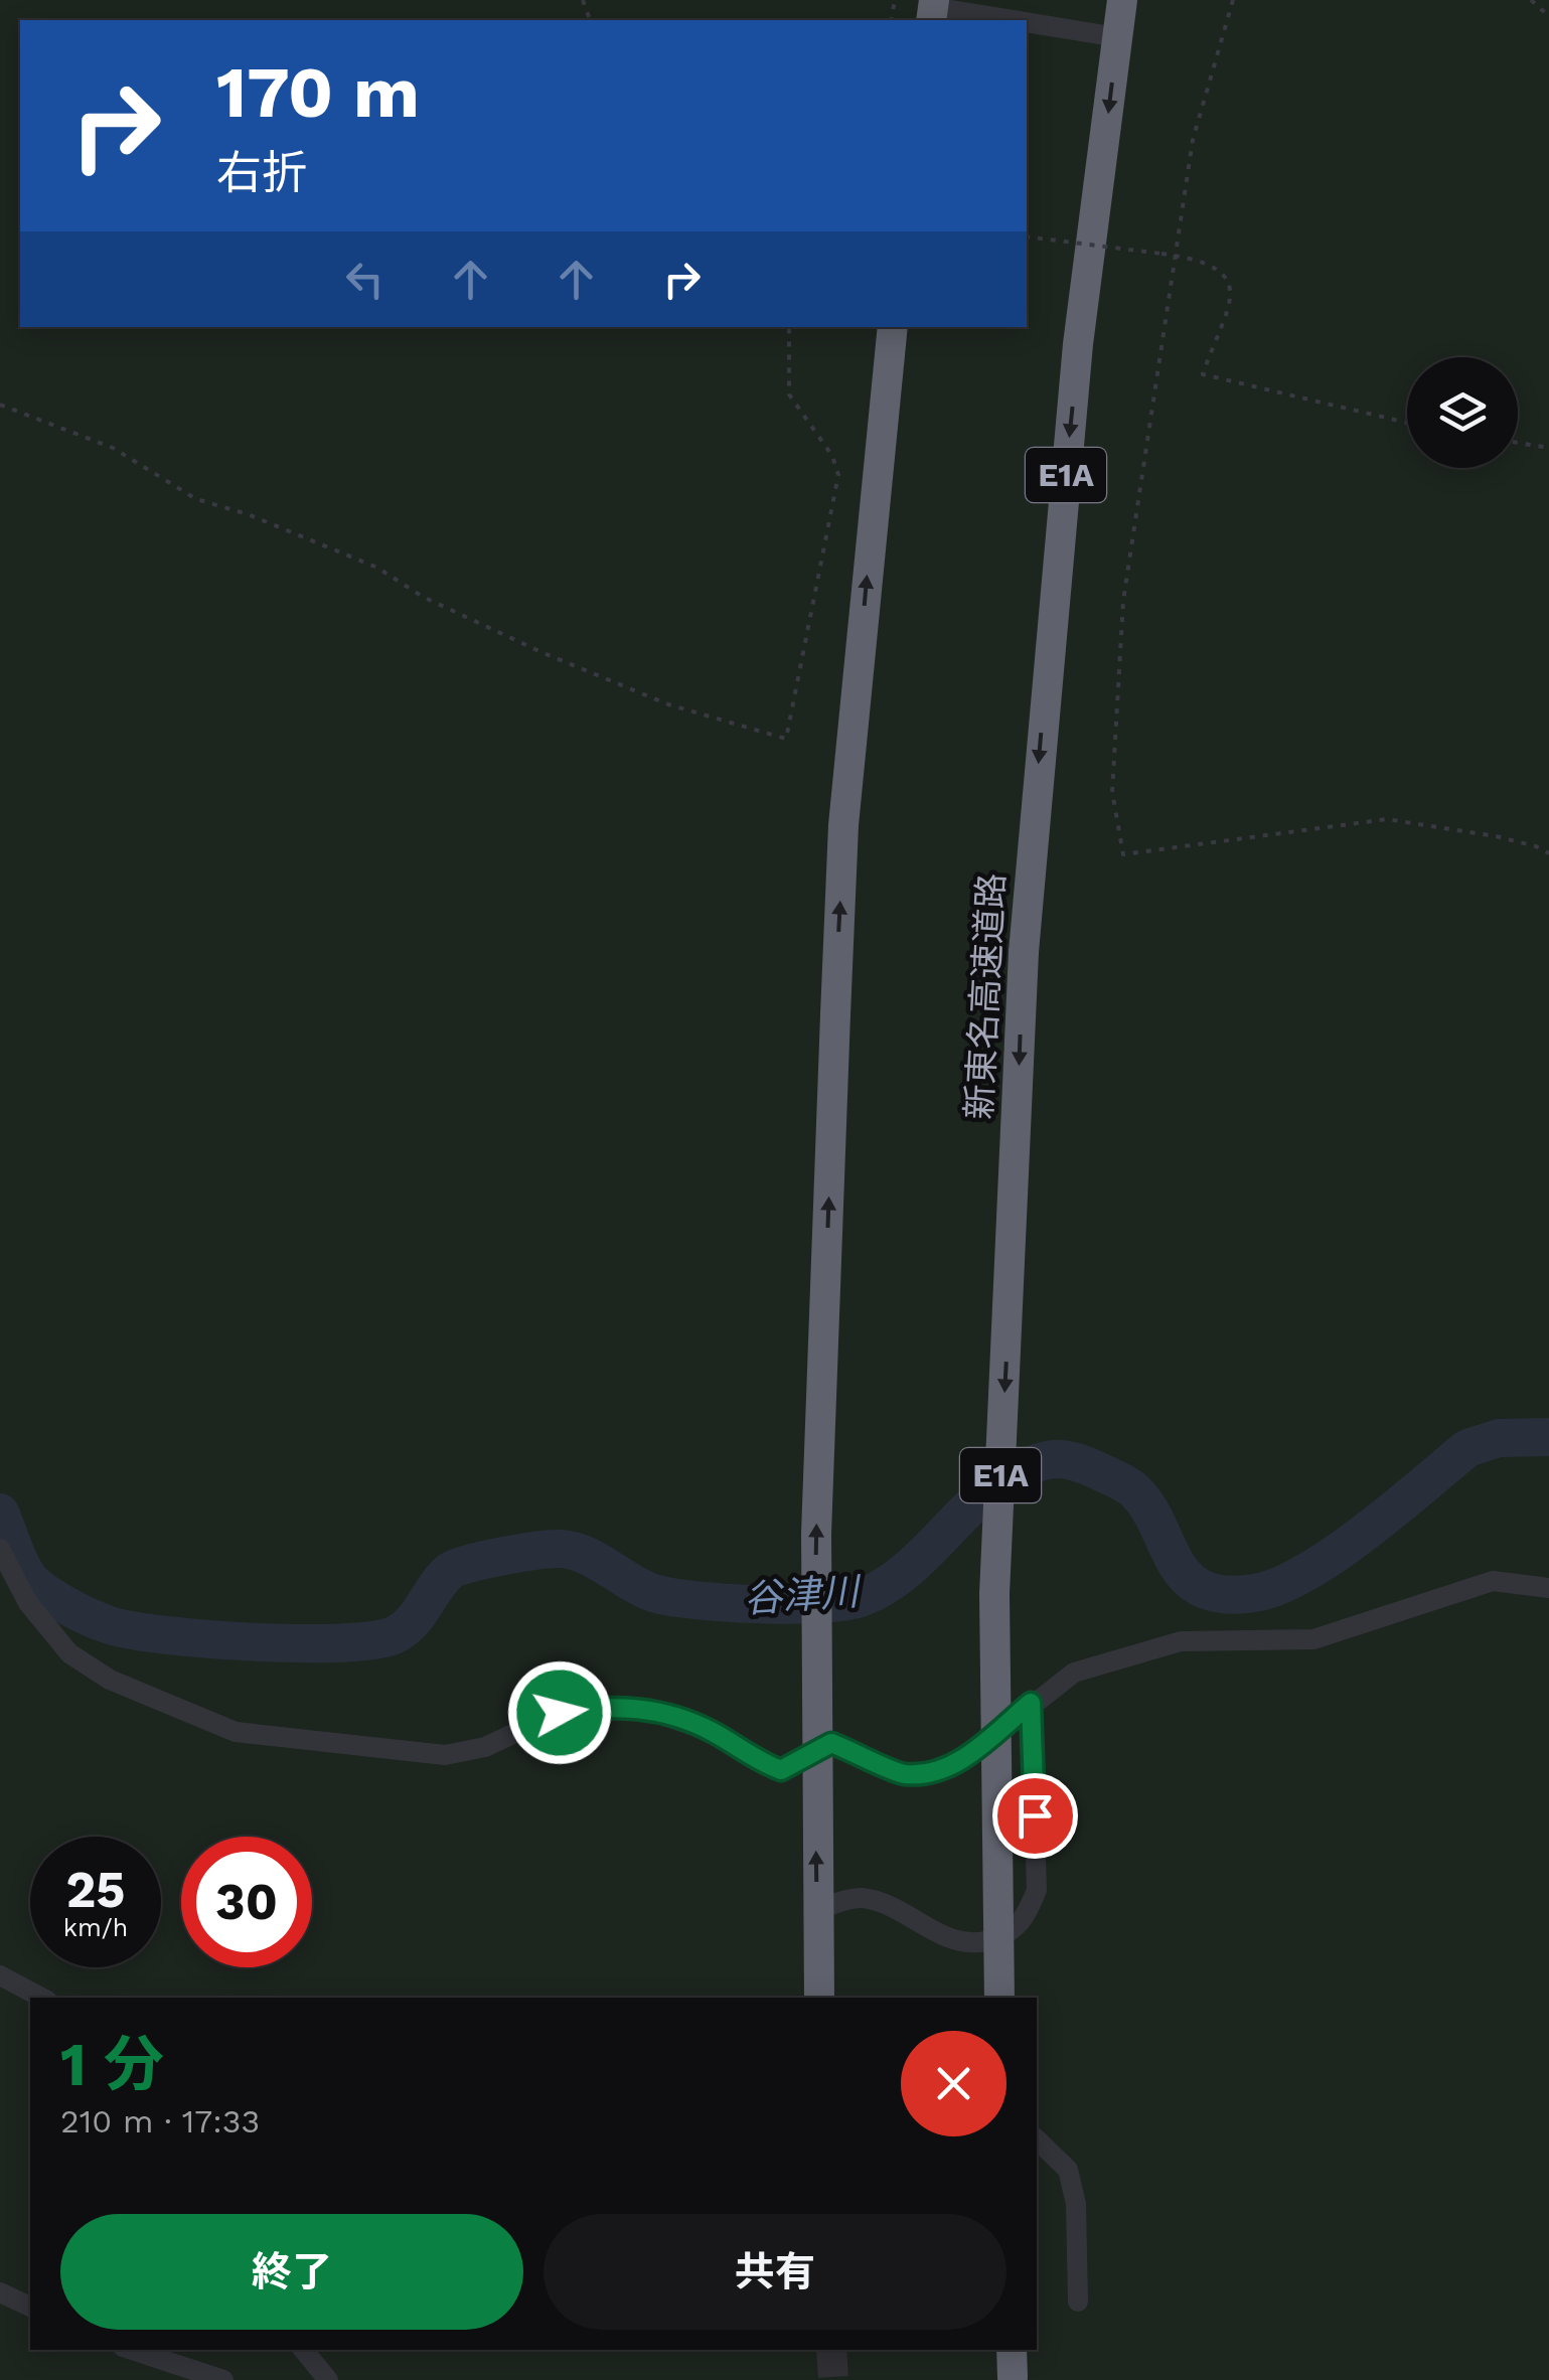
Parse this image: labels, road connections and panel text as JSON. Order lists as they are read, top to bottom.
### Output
{
  "streets": {
    "highway": ["E1A", "新東名高速道路"]
  },
  "water": ["谷津川"],
  "page": {
    "turn": ["170 m", "右折"],
    "speed": "25 km/h",
    "limit": "30",
    "heading": ["1 分", "210 m · 17:33"],
    "buttons": ["終了", "共有"]
  }
}
